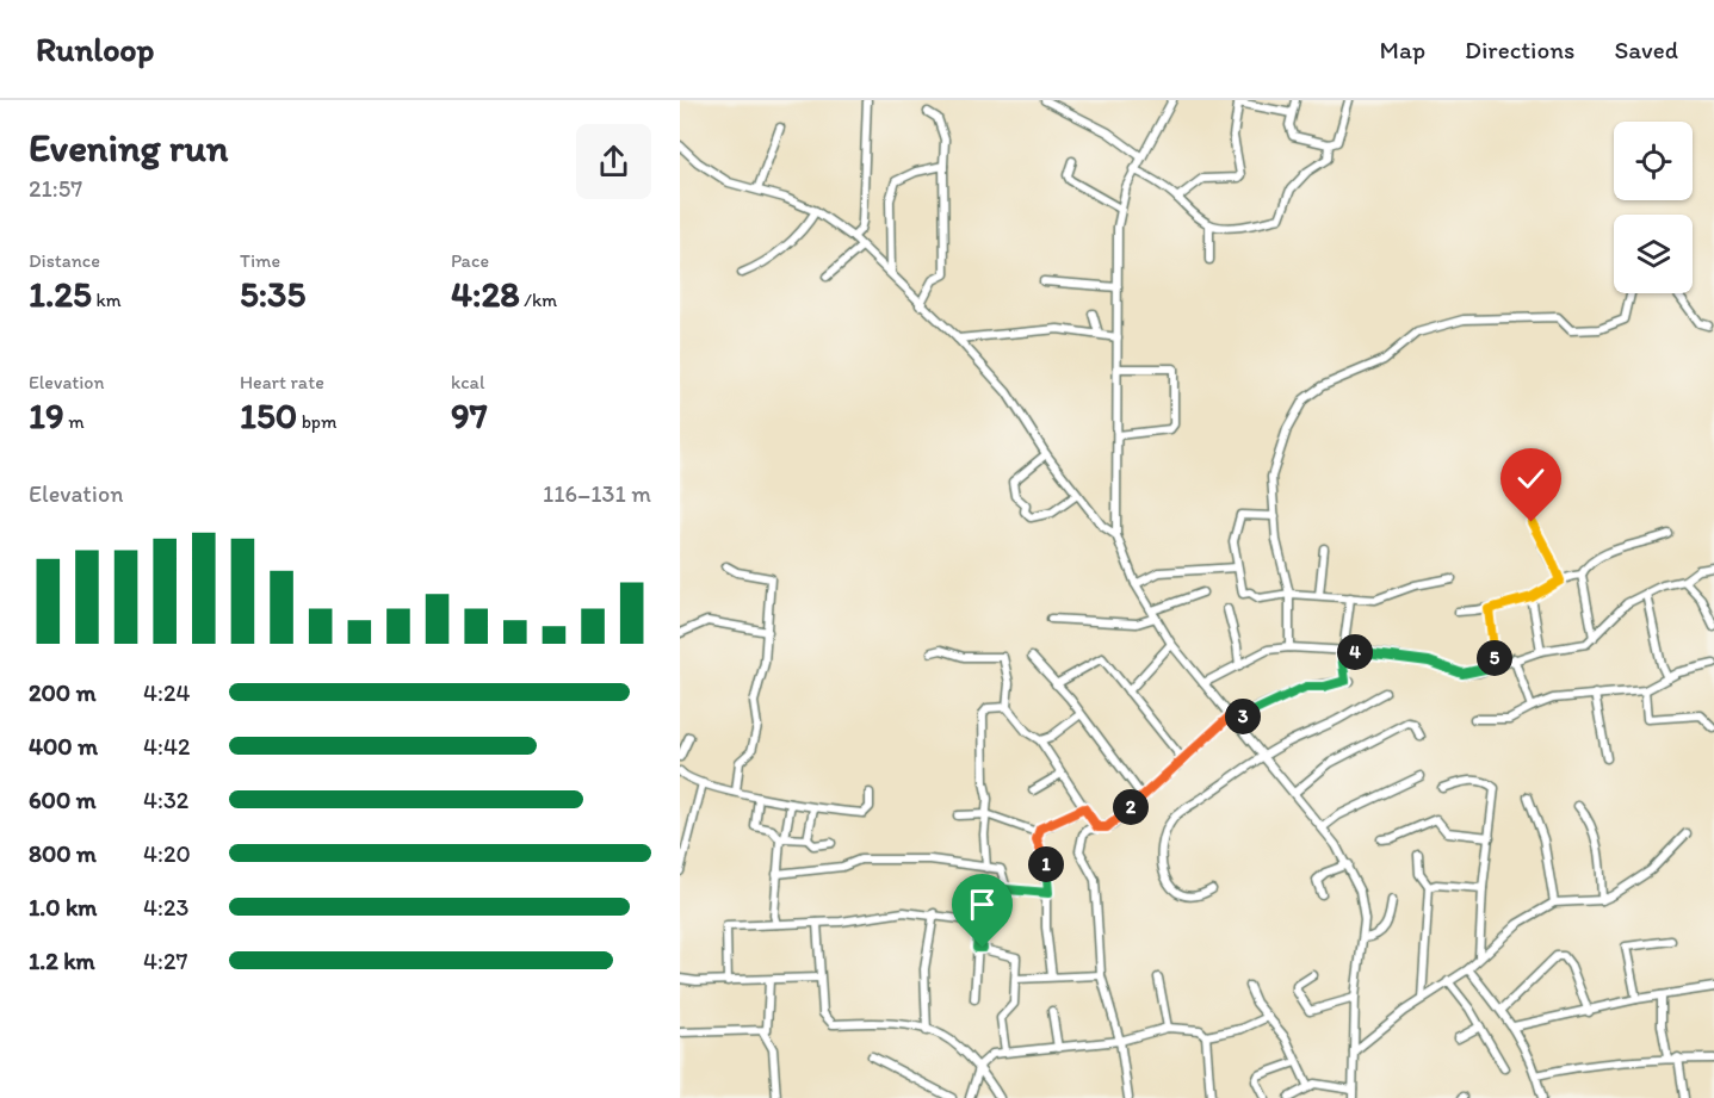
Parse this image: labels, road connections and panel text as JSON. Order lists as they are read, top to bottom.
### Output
{
  "page": {
    "header": "Runloop",
    "nav": ["Map", "Directions", "Saved"],
    "heading": ["Evening run", "21:57"],
    "stats": [
      ["Distance", "1.25 km"],
      ["Time", "5:35"],
      ["Pace", "4:28 /km"],
      ["Elevation", "19 m"],
      ["Heart rate", "150 bpm"],
      ["kcal", "97"]
    ],
    "chart": ["Elevation", "116–131 m"],
    "pins": [
      "4",
      "5",
      "3",
      "2",
      "1"
    ],
    "list": [
      {
        "name": "200 m",
        "note": "4:24"
      },
      {
        "name": "400 m",
        "note": "4:42"
      },
      {
        "name": "600 m",
        "note": "4:32"
      },
      {
        "name": "800 m",
        "note": "4:20"
      },
      {
        "name": "1.0 km",
        "note": "4:23"
      },
      {
        "name": "1.2 km",
        "note": "4:27"
      }
    ]
  }
}
